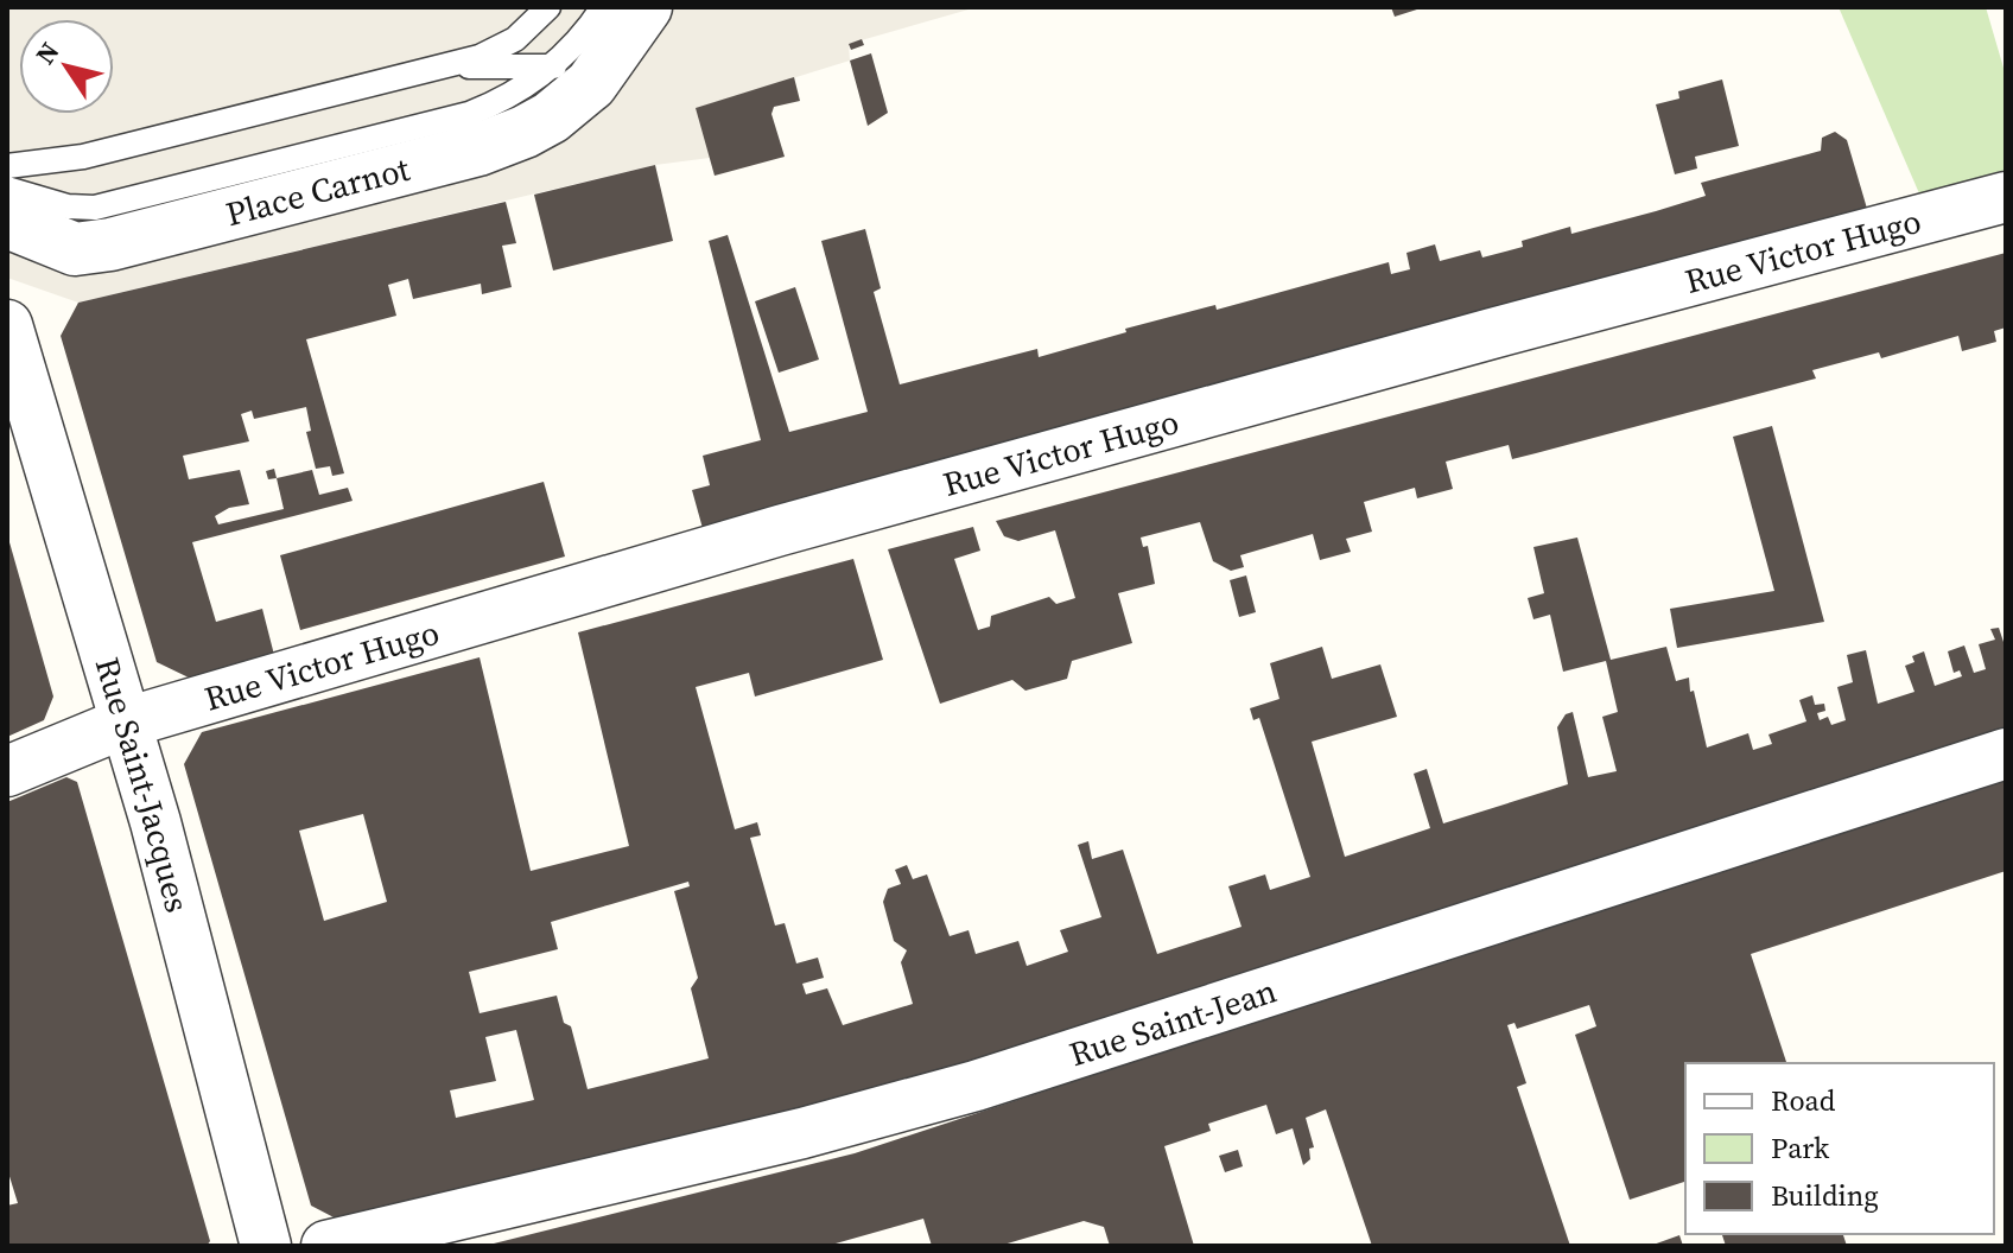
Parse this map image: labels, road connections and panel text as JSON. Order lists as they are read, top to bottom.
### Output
{
  "streets": {
    "street": [
      "Place Carnot",
      "Rue Victor Hugo",
      "Rue Saint-Jacques",
      "Rue Saint-Jean"
    ]
  },
  "crossings": [
    ["Rue Victor Hugo", "Rue Saint-Jacques"]
  ],
  "legend": ["Road", "Park", "Building"],
  "north": "top left"
}
